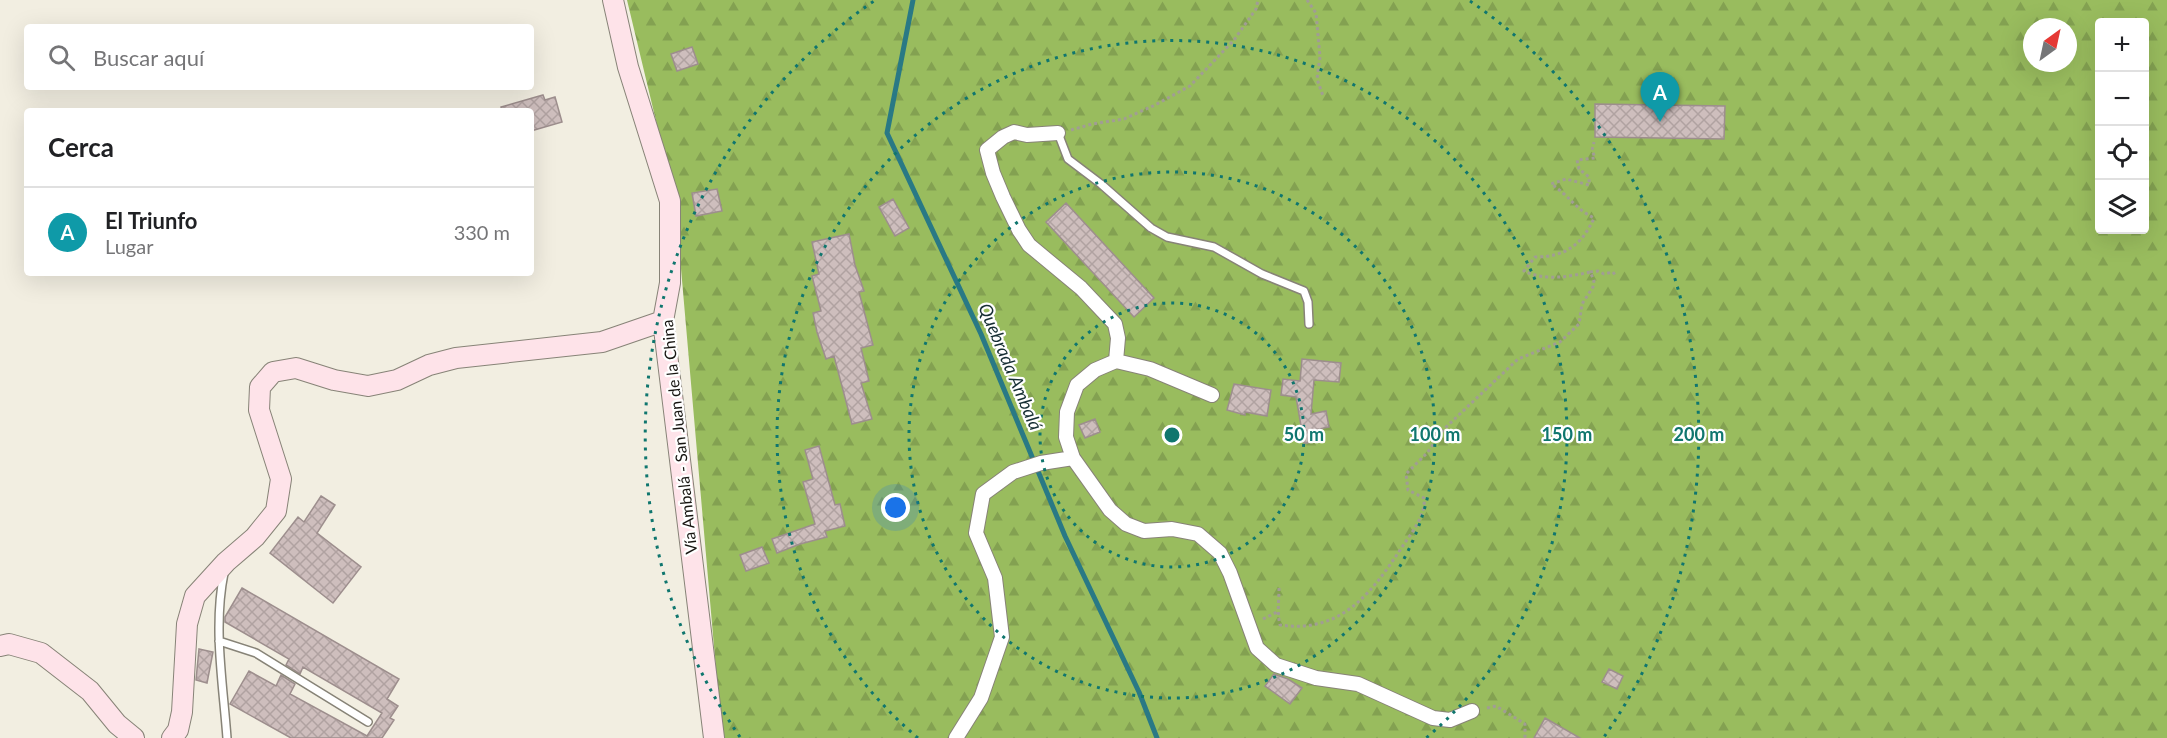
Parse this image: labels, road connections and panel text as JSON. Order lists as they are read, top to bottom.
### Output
{
  "streets": {
    "street": ["Vía Ambalá - San Juan de la China"]
  },
  "water": ["Quebrada Ambalá"],
  "north": "top right",
  "page": {
    "map_buttons": ["+", "−"],
    "search": "Buscar aquí",
    "pins": "A",
    "heading": "Cerca",
    "list": [
      {
        "mark": "A",
        "name": "El Triunfo",
        "note": "Lugar",
        "value": "330 m"
      }
    ]
  },
  "rings": [
    "50 m",
    "100 m",
    "150 m",
    "200 m"
  ]
}
